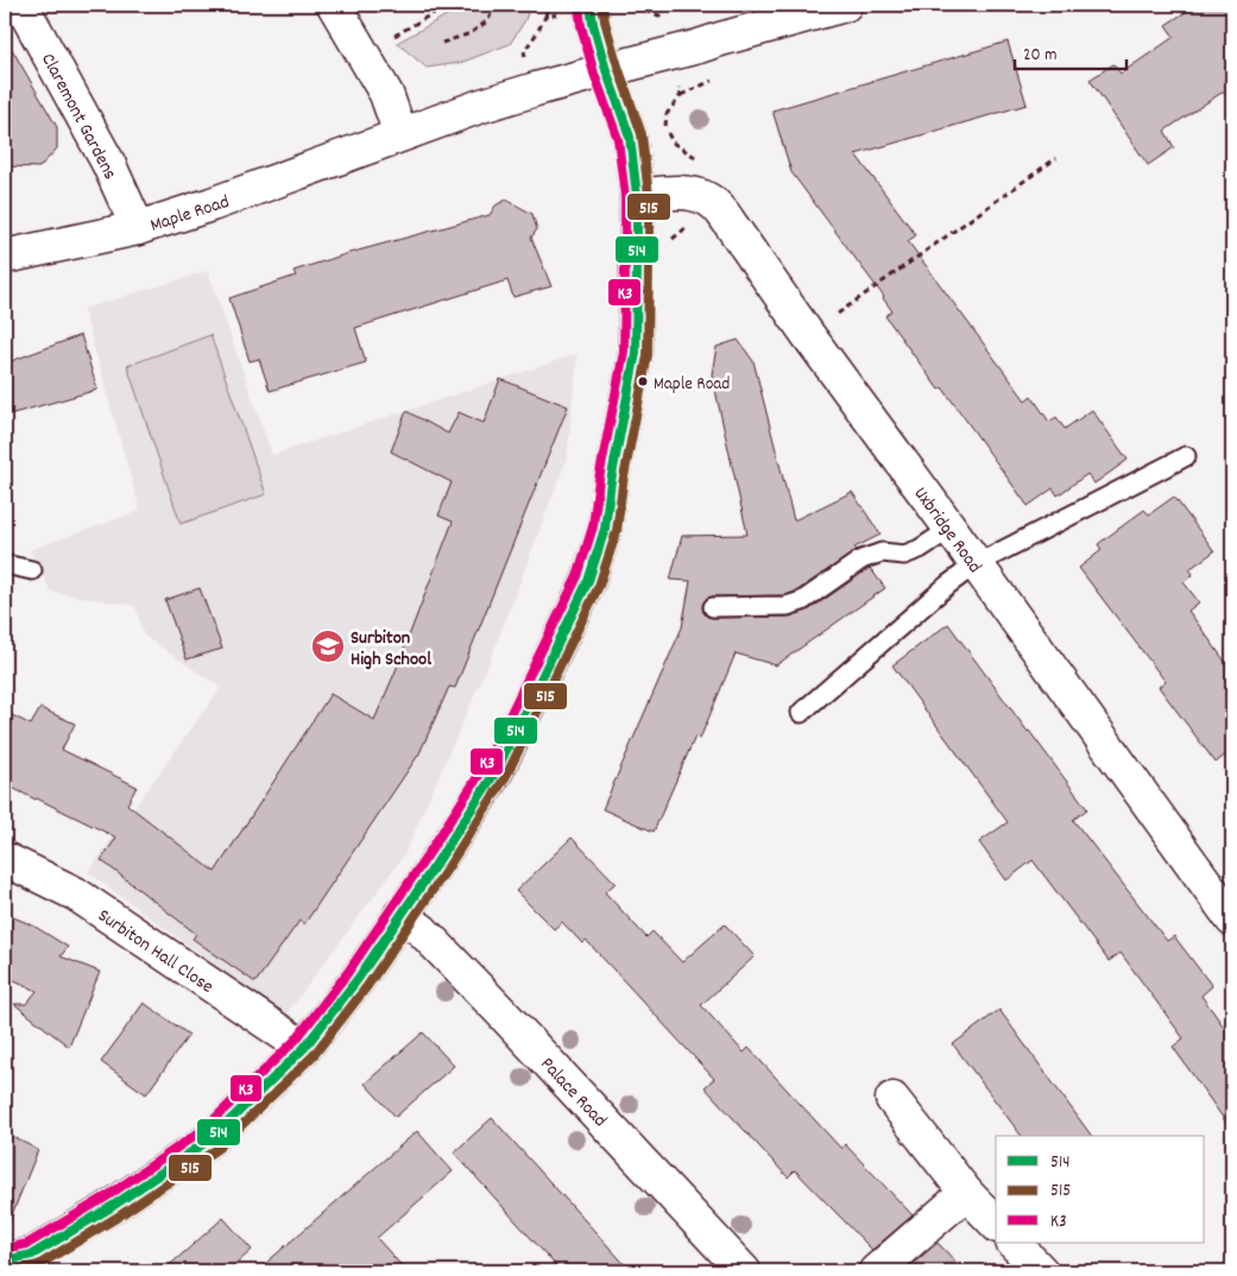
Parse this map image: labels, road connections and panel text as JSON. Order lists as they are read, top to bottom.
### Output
{
  "streets": {
    "street": [
      "Claremont Gardens",
      "Maple Road",
      "Uxbridge Road",
      "Surbiton Hall Close",
      "Palace Road"
    ]
  },
  "crossings": [
    ["Claremont Gardens", "Maple Road"]
  ],
  "places": {
    "other": ["Maple Road"],
    "school or university": ["Surbiton High School"]
  },
  "lines": ["transit line 514", "transit line 515", "transit line K3"],
  "legend": ["514", "515", "K3"],
  "scale_bar": "20 m"
}
